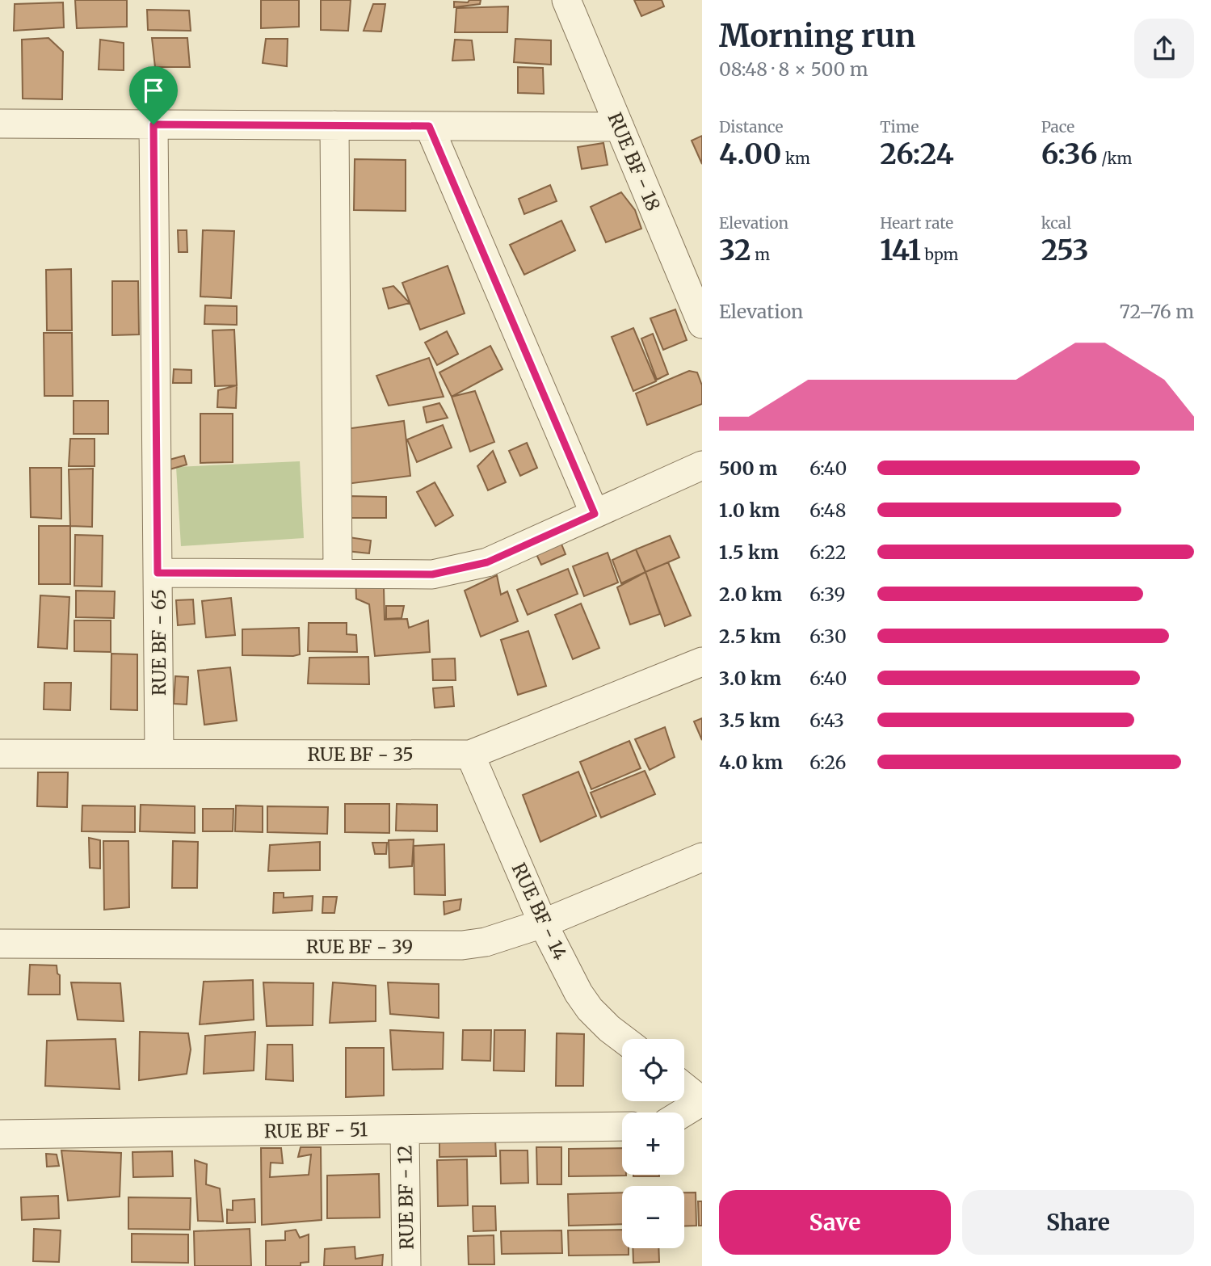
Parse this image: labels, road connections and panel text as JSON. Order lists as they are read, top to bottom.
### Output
{
  "streets": {
    "street": [
      "RUE BF - 18",
      "RUE BF - 65",
      "RUE BF - 35",
      "RUE BF - 14",
      "RUE BF - 39",
      "RUE BF - 51",
      "RUE BF - 12"
    ]
  },
  "crossings": [
    ["RUE BF - 65", "RUE BF - 35"],
    ["RUE BF - 35", "RUE BF - 14"],
    ["RUE BF - 14", "RUE BF - 39"],
    ["RUE BF - 51", "RUE BF - 12"]
  ],
  "page": {
    "heading": ["Morning run", "08:48 · 8 × 500 m"],
    "stats": [
      ["Distance", "4.00 km"],
      ["Time", "26:24"],
      ["Pace", "6:36 /km"],
      ["Elevation", "32 m"],
      ["Heart rate", "141 bpm"],
      ["kcal", "253"]
    ],
    "chart": ["Elevation", "72–76 m"],
    "list": [
      {
        "name": "500 m",
        "note": "6:40"
      },
      {
        "name": "1.0 km",
        "note": "6:48"
      },
      {
        "name": "1.5 km",
        "note": "6:22"
      },
      {
        "name": "2.0 km",
        "note": "6:39"
      },
      {
        "name": "2.5 km",
        "note": "6:30"
      },
      {
        "name": "3.0 km",
        "note": "6:40"
      },
      {
        "name": "3.5 km",
        "note": "6:43"
      },
      {
        "name": "4.0 km",
        "note": "6:26"
      }
    ],
    "map_buttons": ["+", "−"],
    "buttons": ["Save", "Share"]
  }
}
